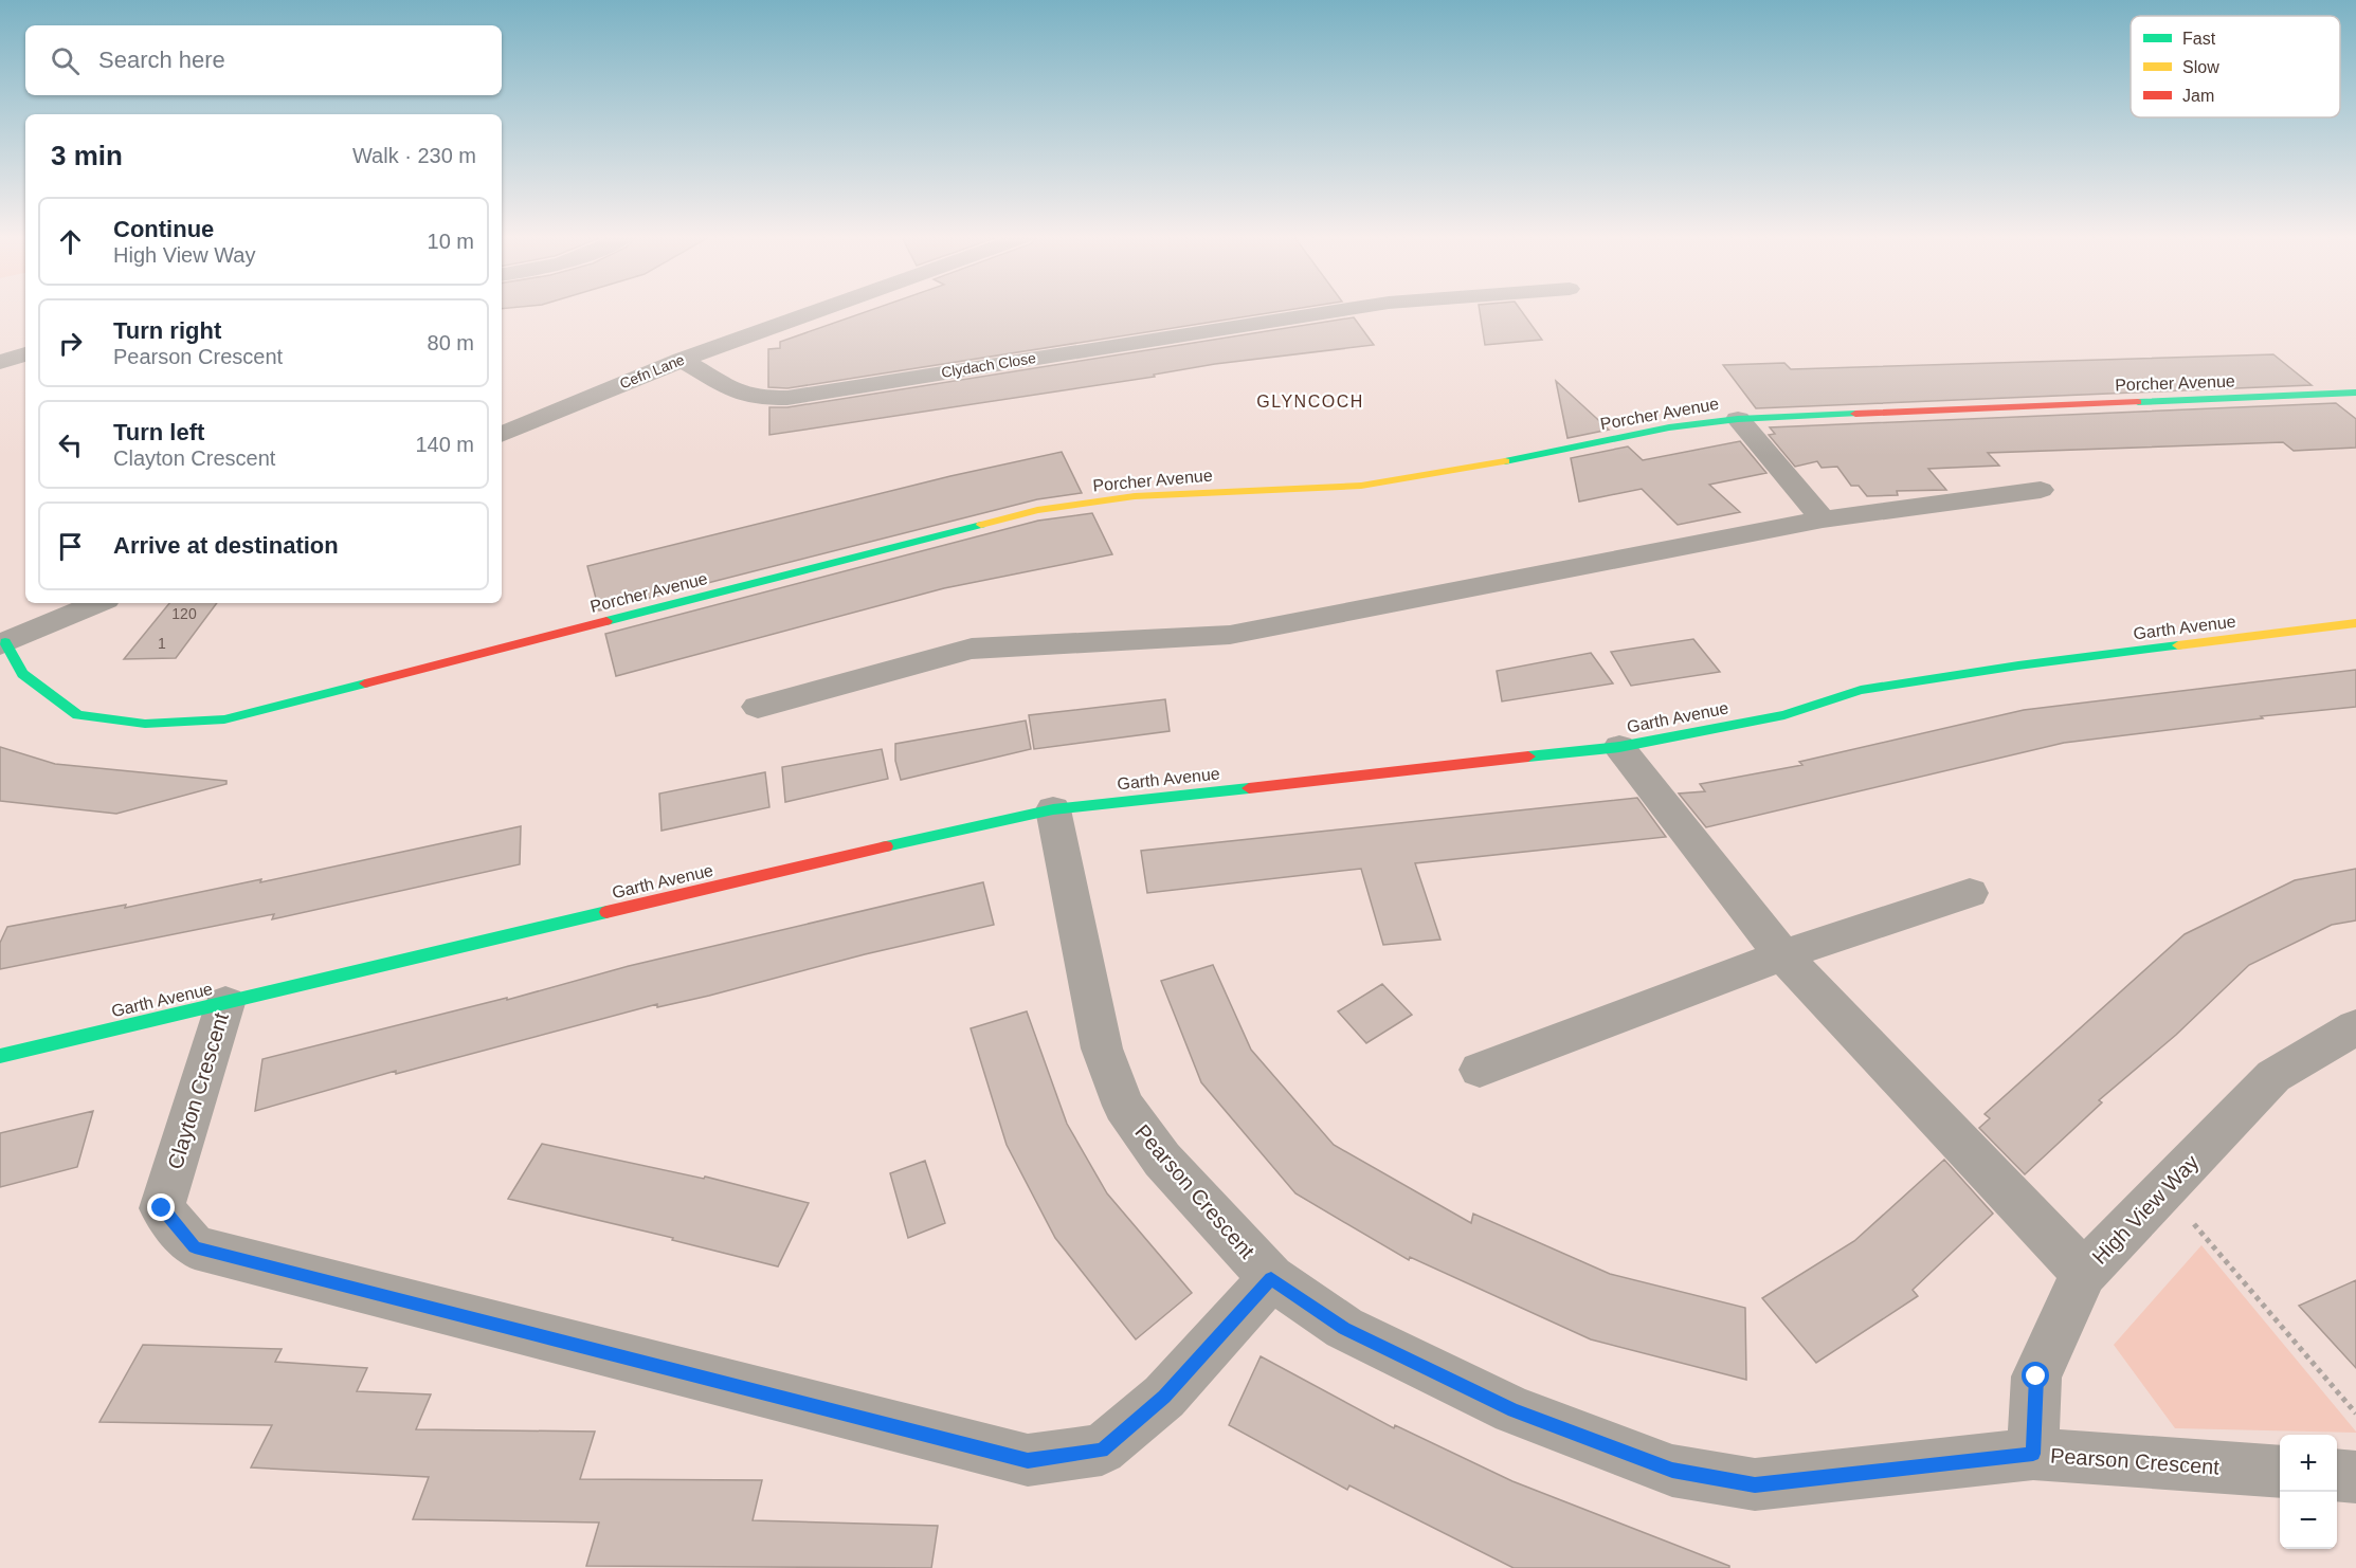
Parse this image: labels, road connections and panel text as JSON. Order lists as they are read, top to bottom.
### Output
{
  "streets": {
    "street": [
      "Clydach Close",
      "Cefn Lane",
      "Porcher Avenue",
      "Garth Avenue",
      "Clayton Crescent",
      "Pearson Crescent",
      "High View Way"
    ]
  },
  "crossings": [
    ["Clydach Close", "Cefn Lane"],
    ["Garth Avenue", "Clayton Crescent"],
    ["Garth Avenue", "Pearson Crescent"],
    ["Clayton Crescent", "Pearson Crescent"],
    ["Pearson Crescent", "High View Way"]
  ],
  "districts": ["GLYNCOCH"],
  "house_numbers": ["120", "1"],
  "legend": ["Fast", "Slow", "Jam"],
  "page": {
    "search": "Search here",
    "heading": ["3 min", "Walk · 230 m"],
    "list": [
      ["Continue", "High View Way", "10 m"],
      ["Turn right", "Pearson Crescent", "80 m"],
      ["Turn left", "Clayton Crescent", "140 m"],
      "Arrive at destination"
    ],
    "map_buttons": ["+", "−"]
  }
}
